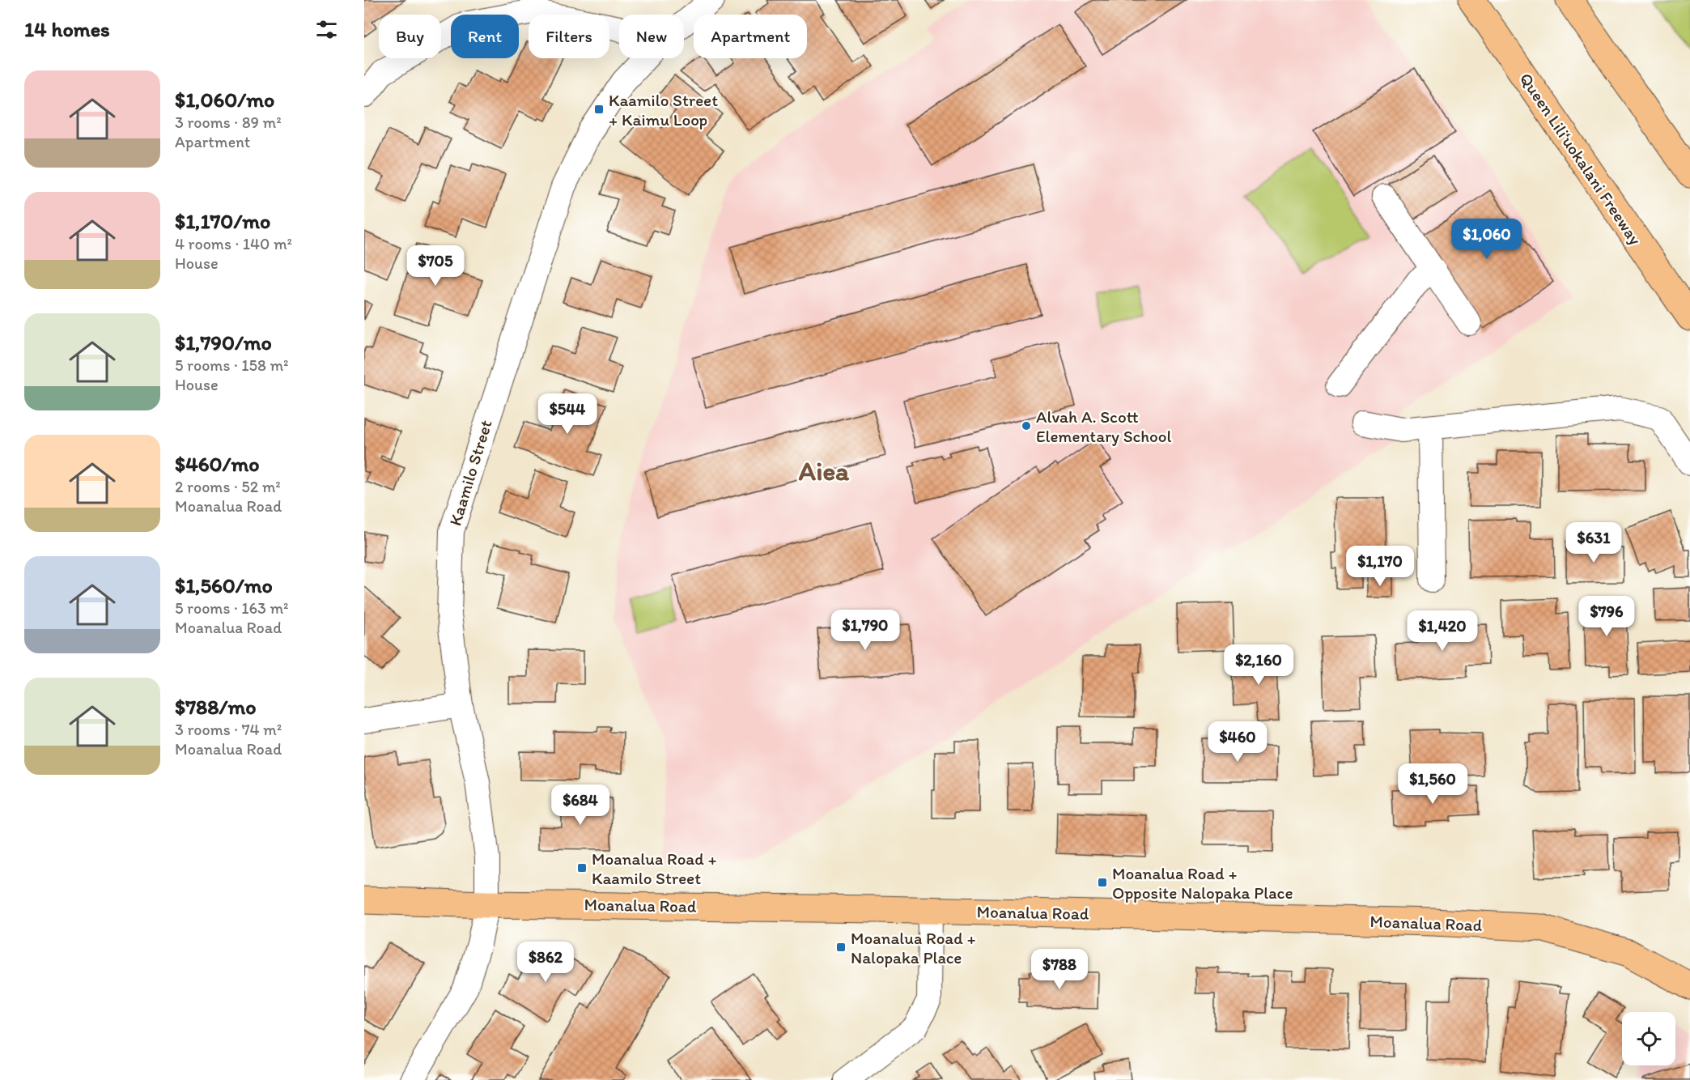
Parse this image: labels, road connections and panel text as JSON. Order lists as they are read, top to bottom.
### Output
{
  "streets": {
    "main road": ["Queen Liliʻuokalani Freeway", "Moanalua Road"],
    "street": ["Kaamilo Street"]
  },
  "crossings": [
    ["Kaamilo Street", "Moanalua Road"]
  ],
  "districts": ["Aiea"],
  "places": {
    "transit": [
      "Kaamilo Street + Kaimu Loop",
      "Moanalua Road + Kaamilo Street",
      "Moanalua Road + Opposite Nalopaka Place",
      "Moanalua Road + Nalopaka Place"
    ],
    "other": ["Alvah A. Scott Elementary School"]
  },
  "page": {
    "heading": "14 homes",
    "chip": [
      "Buy",
      "Rent",
      "Filters",
      "New",
      "Apartment"
    ],
    "list": [
      {
        "name": "$1,060/mo",
        "note": "3 rooms · 89 m² · Apartment"
      },
      {
        "name": "$1,170/mo",
        "note": "4 rooms · 140 m² · House"
      },
      {
        "name": "$1,790/mo",
        "note": "5 rooms · 158 m² · House"
      },
      {
        "name": "$460/mo",
        "note": "2 rooms · 52 m² · Moanalua Road"
      },
      {
        "name": "$1,560/mo",
        "note": "5 rooms · 163 m² · Moanalua Road"
      },
      {
        "name": "$788/mo",
        "note": "3 rooms · 74 m² · Moanalua Road"
      }
    ],
    "price": [
      "$1,060",
      "$705",
      "$544",
      "$631",
      "$1,170",
      "$796",
      "$1,790",
      "$1,420",
      "$2,160",
      "$460",
      "$1,560",
      "$684",
      "$862",
      "$788"
    ]
  }
}
